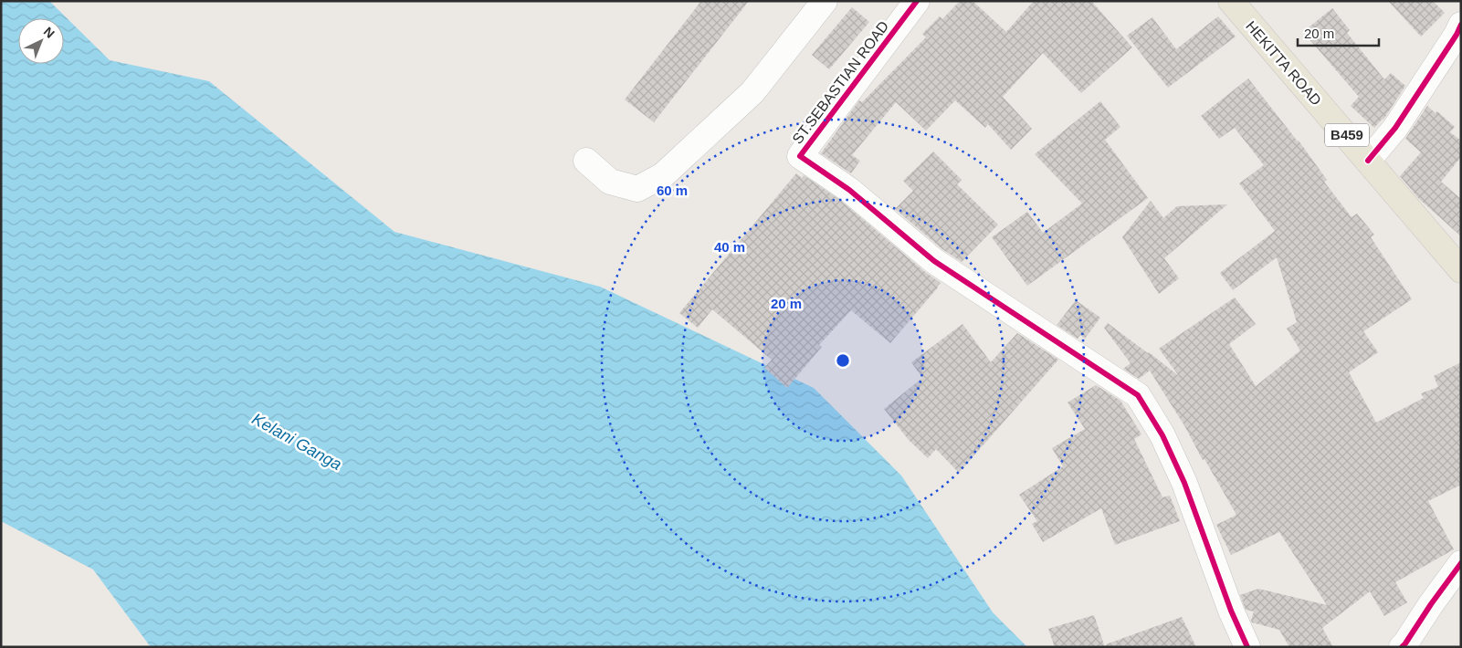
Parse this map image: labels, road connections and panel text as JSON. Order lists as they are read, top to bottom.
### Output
{
  "streets": {
    "main road": ["HEKITTA ROAD", "B459"],
    "street": ["ST.SEBASTIAN ROAD"]
  },
  "water": ["Kelani Ganga"],
  "scale_bar": "20 m",
  "north": "top right",
  "rings": ["60 m", "40 m", "20 m"]
}
